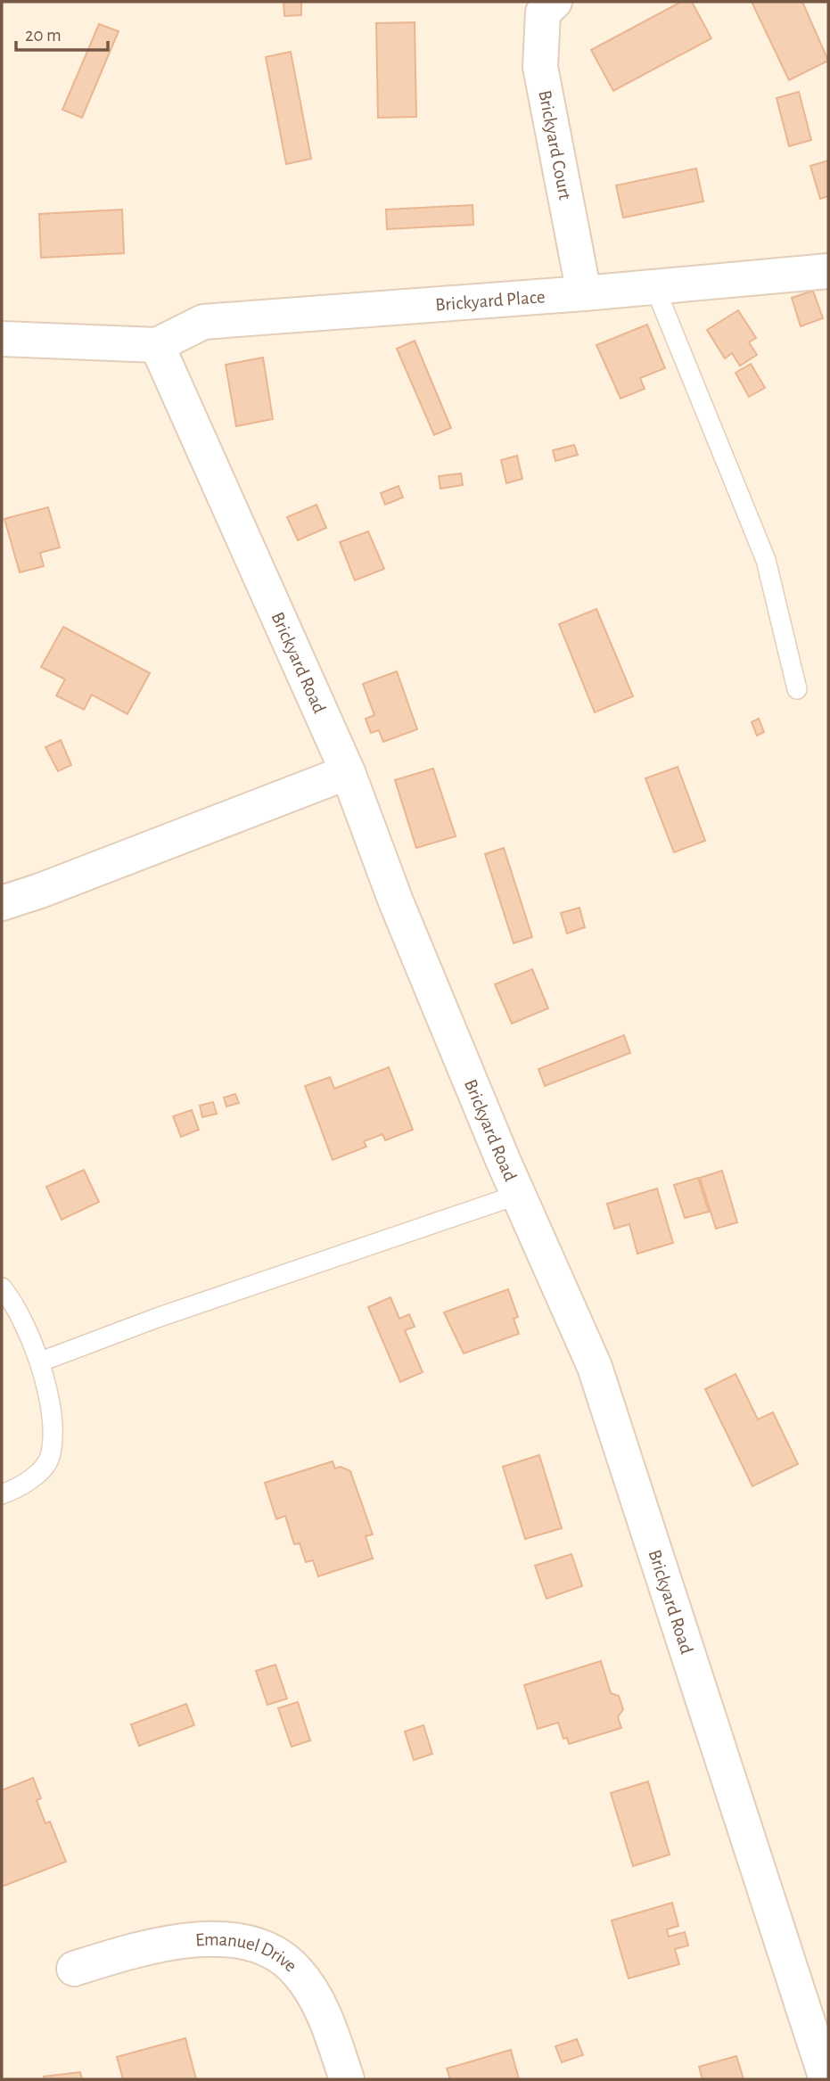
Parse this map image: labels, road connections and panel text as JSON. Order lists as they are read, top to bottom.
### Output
{
  "streets": {
    "street": [
      "Brickyard Court",
      "Brickyard Place",
      "Brickyard Road",
      "Emanuel Drive"
    ]
  },
  "crossings": [
    ["Brickyard Court", "Brickyard Place"],
    ["Brickyard Place", "Brickyard Road"]
  ],
  "scale_bar": "20 m"
}
